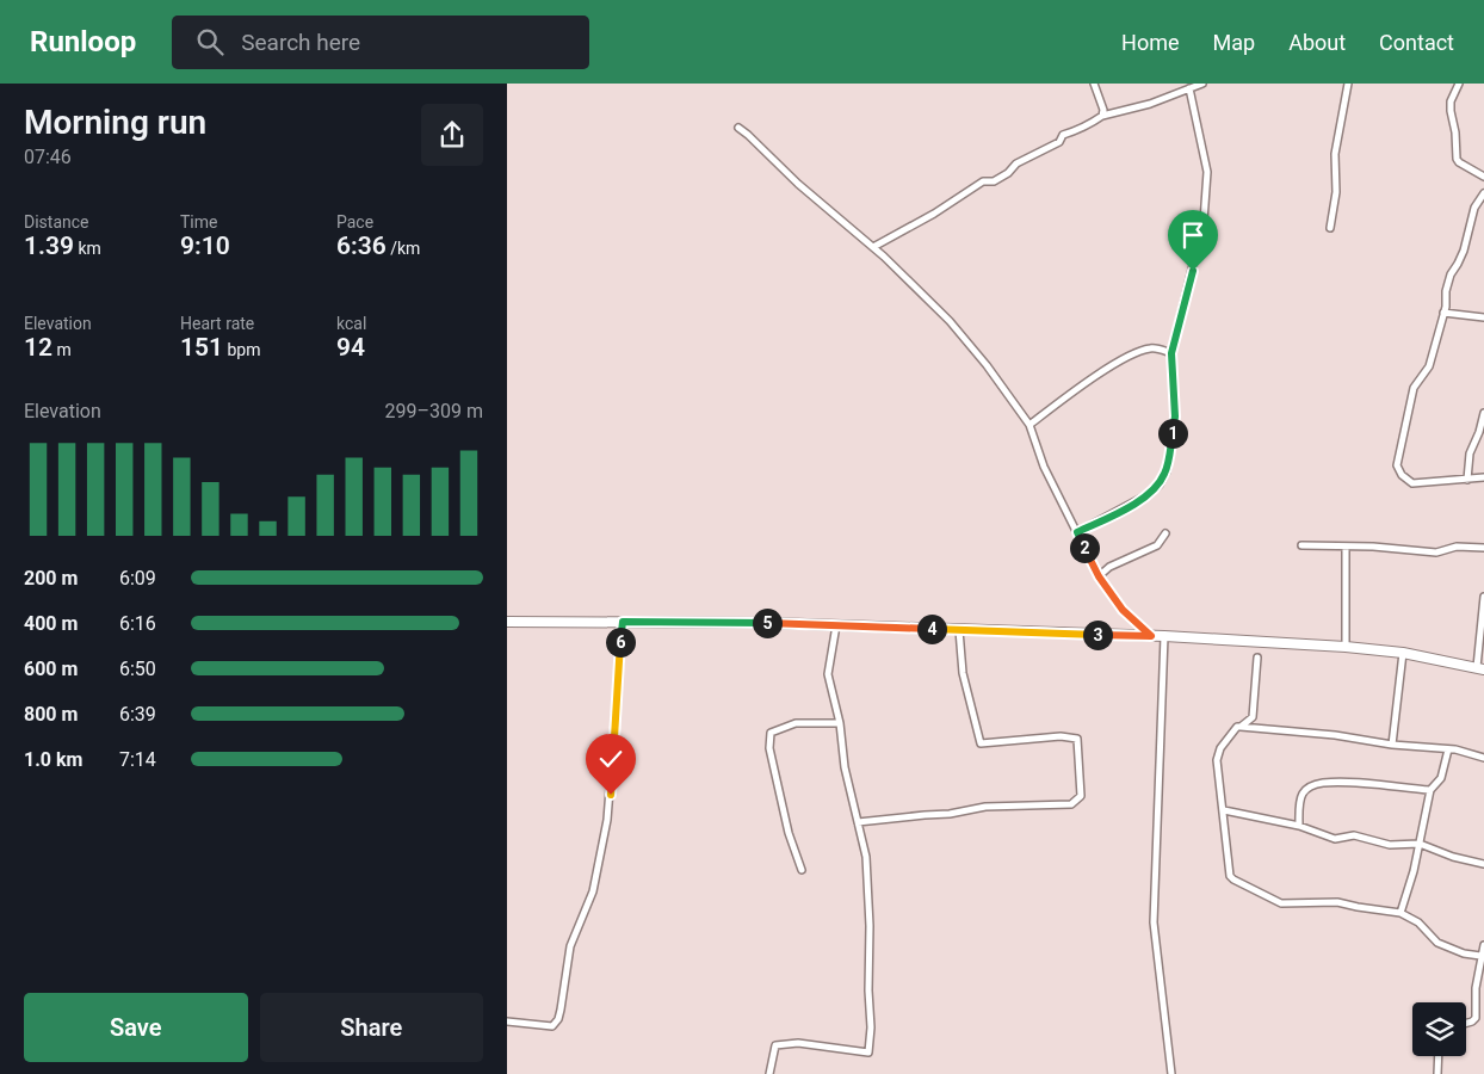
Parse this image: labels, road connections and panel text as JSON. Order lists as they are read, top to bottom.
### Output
{
  "page": {
    "header": "Runloop",
    "search": "Search here",
    "nav": [
      "Home",
      "Map",
      "About",
      "Contact"
    ],
    "heading": ["Morning run", "07:46"],
    "stats": [
      ["Distance", "1.39 km"],
      ["Time", "9:10"],
      ["Pace", "6:36 /km"],
      ["Elevation", "12 m"],
      ["Heart rate", "151 bpm"],
      ["kcal", "94"]
    ],
    "chart": ["Elevation", "299–309 m"],
    "pins": [
      "1",
      "2",
      "5",
      "4",
      "3",
      "6"
    ],
    "list": [
      {
        "name": "200 m",
        "note": "6:09"
      },
      {
        "name": "400 m",
        "note": "6:16"
      },
      {
        "name": "600 m",
        "note": "6:50"
      },
      {
        "name": "800 m",
        "note": "6:39"
      },
      {
        "name": "1.0 km",
        "note": "7:14"
      }
    ],
    "buttons": ["Save", "Share"]
  }
}
